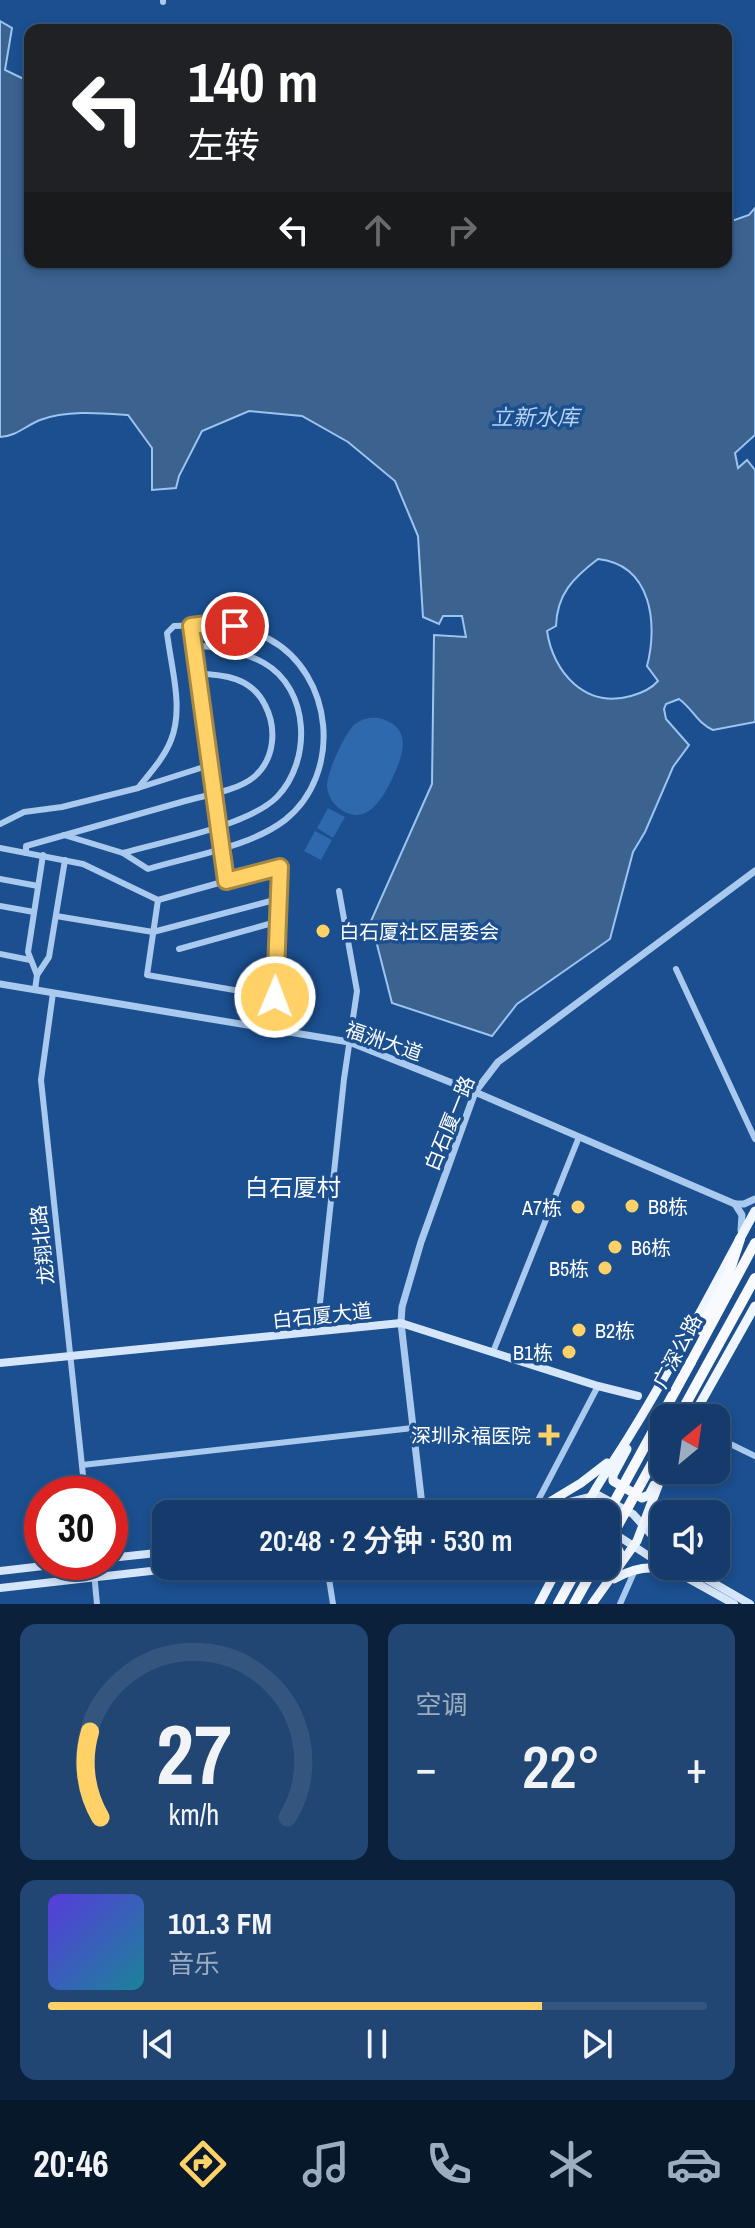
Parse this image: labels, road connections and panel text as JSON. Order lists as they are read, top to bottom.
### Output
{
  "streets": {
    "highway": ["广深公路"],
    "main road": ["白石厦大道"],
    "street": ["福洲大道", "白石厦一路", "龙翔北路"]
  },
  "crossings": [
    ["福洲大道", "白石厦一路"],
    ["福洲大道", "龙翔北路"],
    ["白石厦一路", "白石厦大道"],
    ["龙翔北路", "白石厦大道"]
  ],
  "districts": ["白石厦村"],
  "water": ["立新水库"],
  "places": {
    "other": [
      "白石厦社区居委会",
      "B8栋",
      "A7栋",
      "B6栋",
      "B5栋",
      "B2栋",
      "B1栋"
    ],
    "health": ["深圳永福医院"]
  },
  "north": "top right",
  "page": {
    "turn": ["140 m", "左转"],
    "limit": "30",
    "trip": "20:48 · 2 分钟 · 530 m",
    "tile": "空调",
    "heat": ["−", "22°", "+"],
    "song": ["101.3 FM", "音乐"],
    "tabs": "20:46",
    "gauge": ["27", "km/h"]
  }
}
